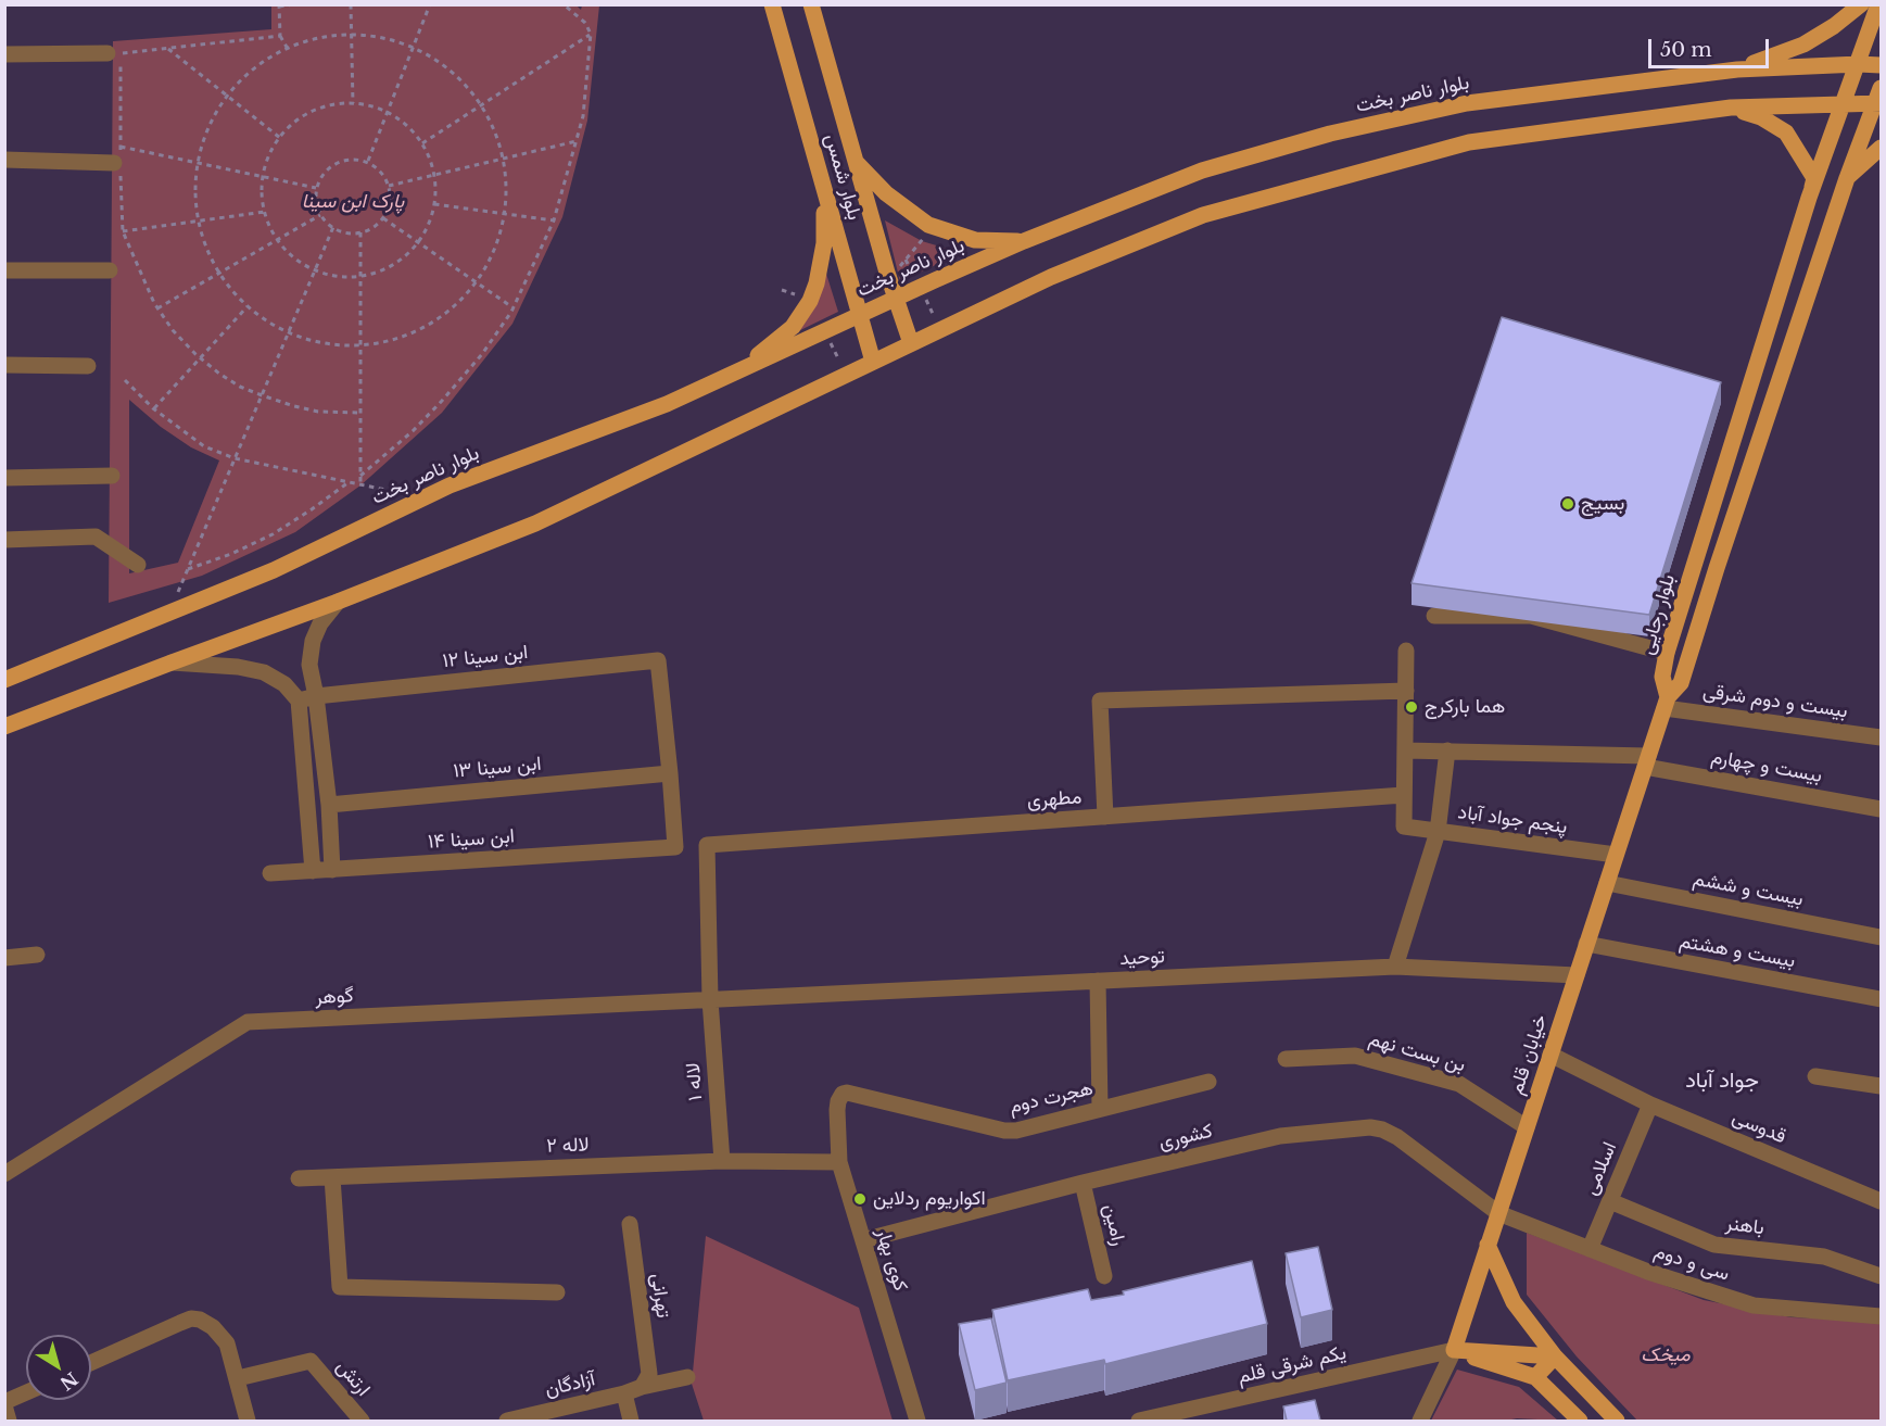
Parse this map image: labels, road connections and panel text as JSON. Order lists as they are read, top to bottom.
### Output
{
  "streets": {
    "main road": [
      "بلوار ناصر بخت",
      "بلوار شمس",
      "بلوار رجایی",
      "خیابان قلم"
    ],
    "street": [
      "ابن سینا ۱۲",
      "بیست و دوم شرقی",
      "بیست و چهارم",
      "ابن سینا ۱۳",
      "مطهری",
      "پنجم جواد آباد",
      "ابن سینا ۱۴",
      "بیست و ششم",
      "بیست و هشتم",
      "توحید",
      "گوهر",
      "بن بست نهم",
      "لاله ۱",
      "هجرت دوم",
      "قدوسی",
      "کشوری",
      "لاله ۲",
      "اسلامی",
      "رامین",
      "باهنر",
      "کوی بهار",
      "سی و دوم",
      "تهرانی",
      "یکم شرقی قلم",
      "ارتش",
      "آزادگان"
    ]
  },
  "crossings": [
    ["بلوار ناصر بخت", "بلوار شمس"],
    ["بلوار ناصر بخت", "بلوار رجایی"],
    ["بلوار رجایی", "بیست و دوم شرقی"],
    ["بلوار رجایی", "خیابان قلم"],
    ["ابن سینا ۱۲", "ابن سینا ۱۳"],
    ["ابن سینا ۱۲", "ابن سینا ۱۴"],
    ["بیست و دوم شرقی", "خیابان قلم"],
    ["بیست و چهارم", "خیابان قلم"],
    ["ابن سینا ۱۳", "ابن سینا ۱۴"],
    ["مطهری", "پنجم جواد آباد"],
    ["مطهری", "لاله ۱"],
    ["پنجم جواد آباد", "خیابان قلم"],
    ["بیست و ششم", "خیابان قلم"],
    ["بیست و هشتم", "خیابان قلم"],
    ["توحید", "گوهر"],
    ["توحید", "خیابان قلم"],
    ["توحید", "لاله ۱"],
    ["گوهر", "لاله ۱"],
    ["بن بست نهم", "خیابان قلم"],
    ["خیابان قلم", "قدوسی"],
    ["خیابان قلم", "کشوری"],
    ["خیابان قلم", "سی و دوم"],
    ["خیابان قلم", "یکم شرقی قلم"],
    ["لاله ۱", "لاله ۲"],
    ["هجرت دوم", "کوی بهار"],
    ["قدوسی", "اسلامی"],
    ["کشوری", "رامین"],
    ["کشوری", "کوی بهار"],
    ["کشوری", "سی و دوم"],
    ["لاله ۲", "کوی بهار"],
    ["اسلامی", "باهنر"],
    ["اسلامی", "سی و دوم"],
    ["تهرانی", "آزادگان"]
  ],
  "districts": ["جواد آباد"],
  "parks": ["پارک ابن سینا", "میخک"],
  "places": ["بسیج", "هما بارکرج", "اکواریوم ردلاین"],
  "scale_bar": "50 m",
  "north": "bottom right"
}
